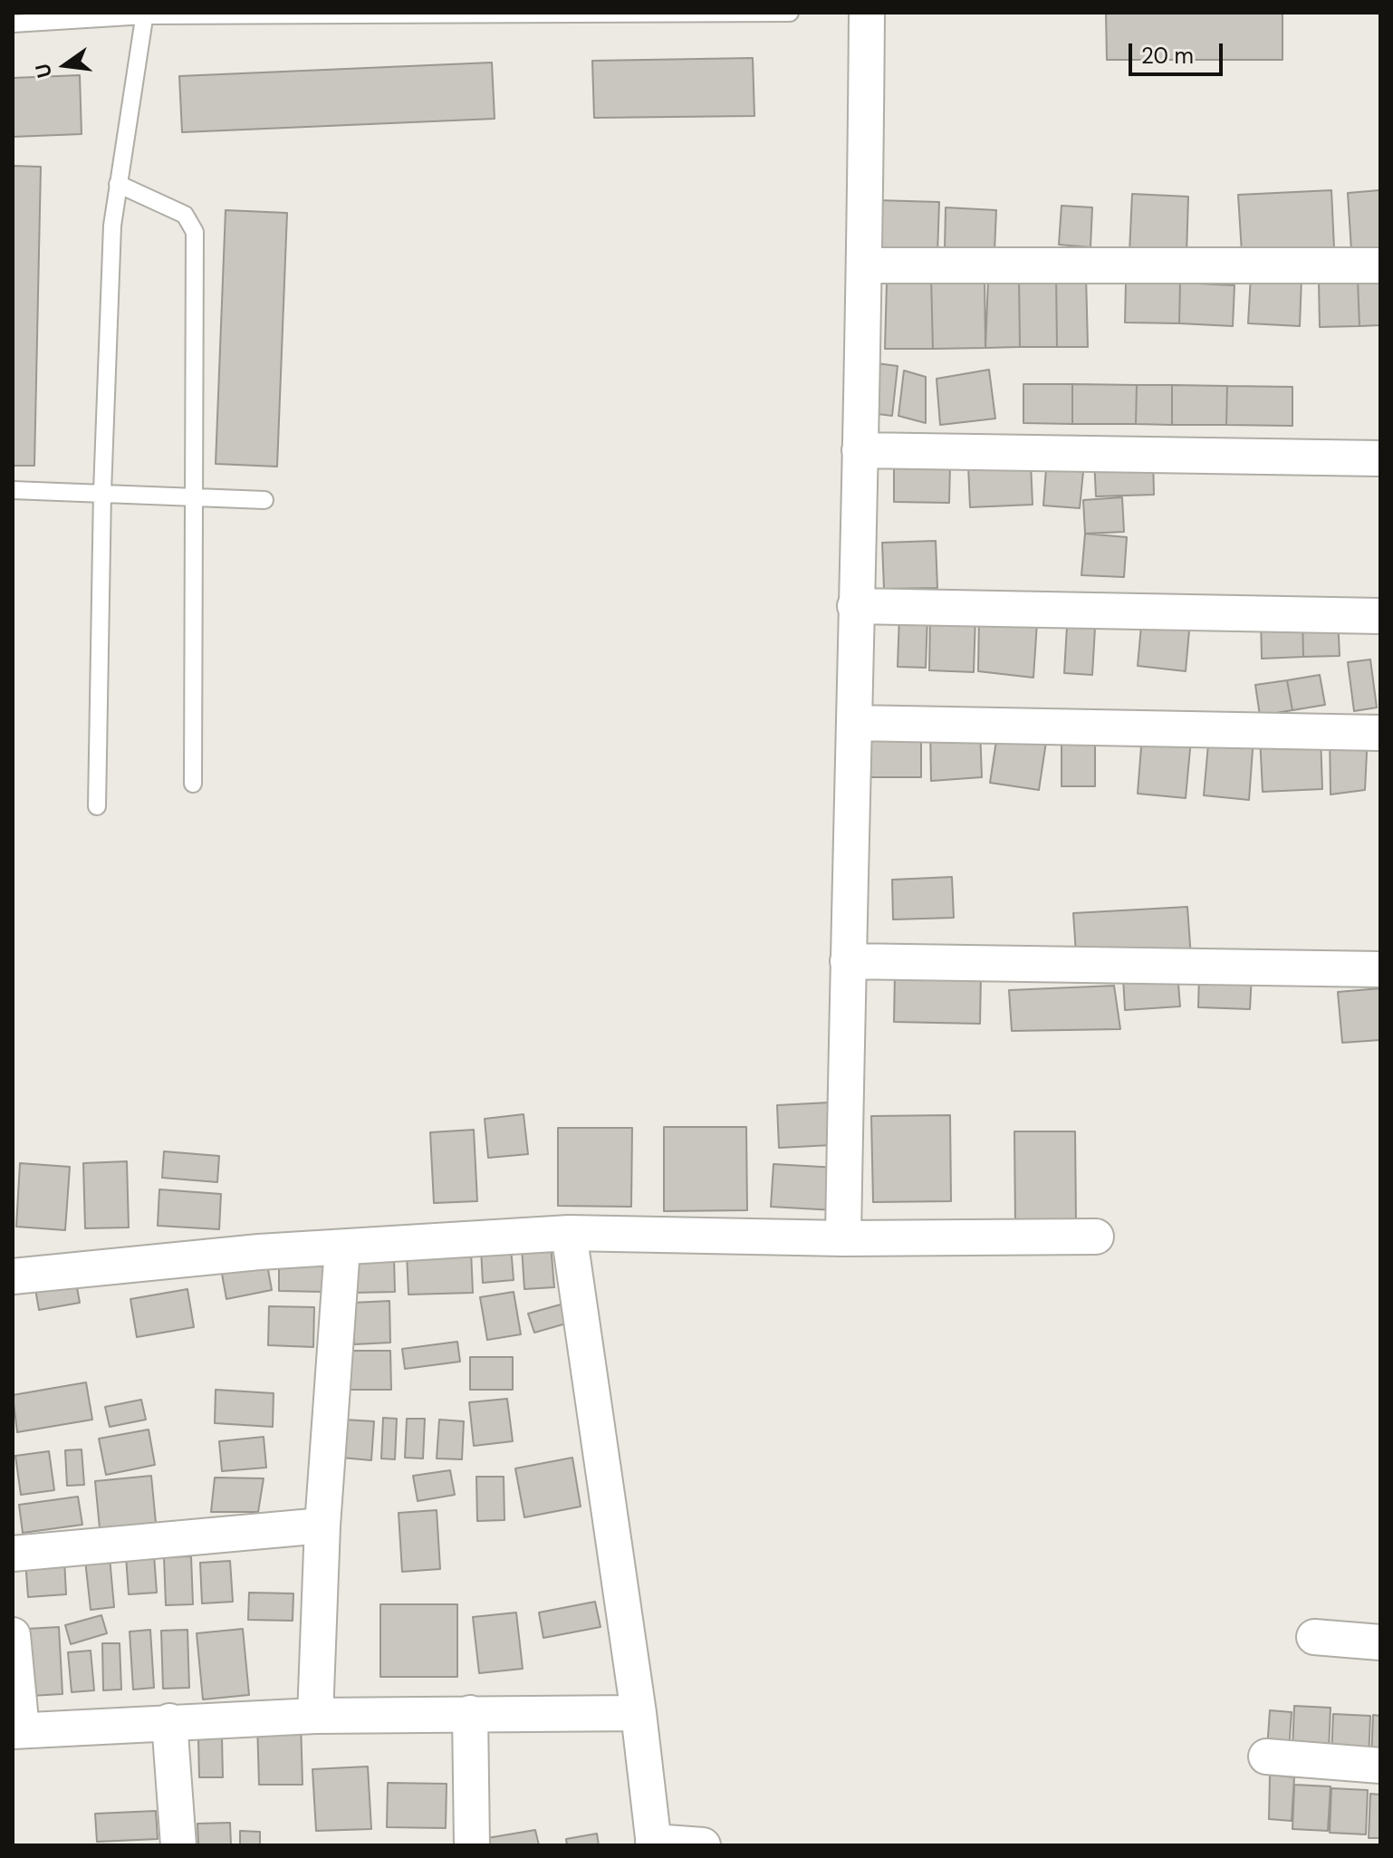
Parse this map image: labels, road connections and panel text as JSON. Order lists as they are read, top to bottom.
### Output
{
  "scale_bar": "20 m",
  "north": "left"
}
